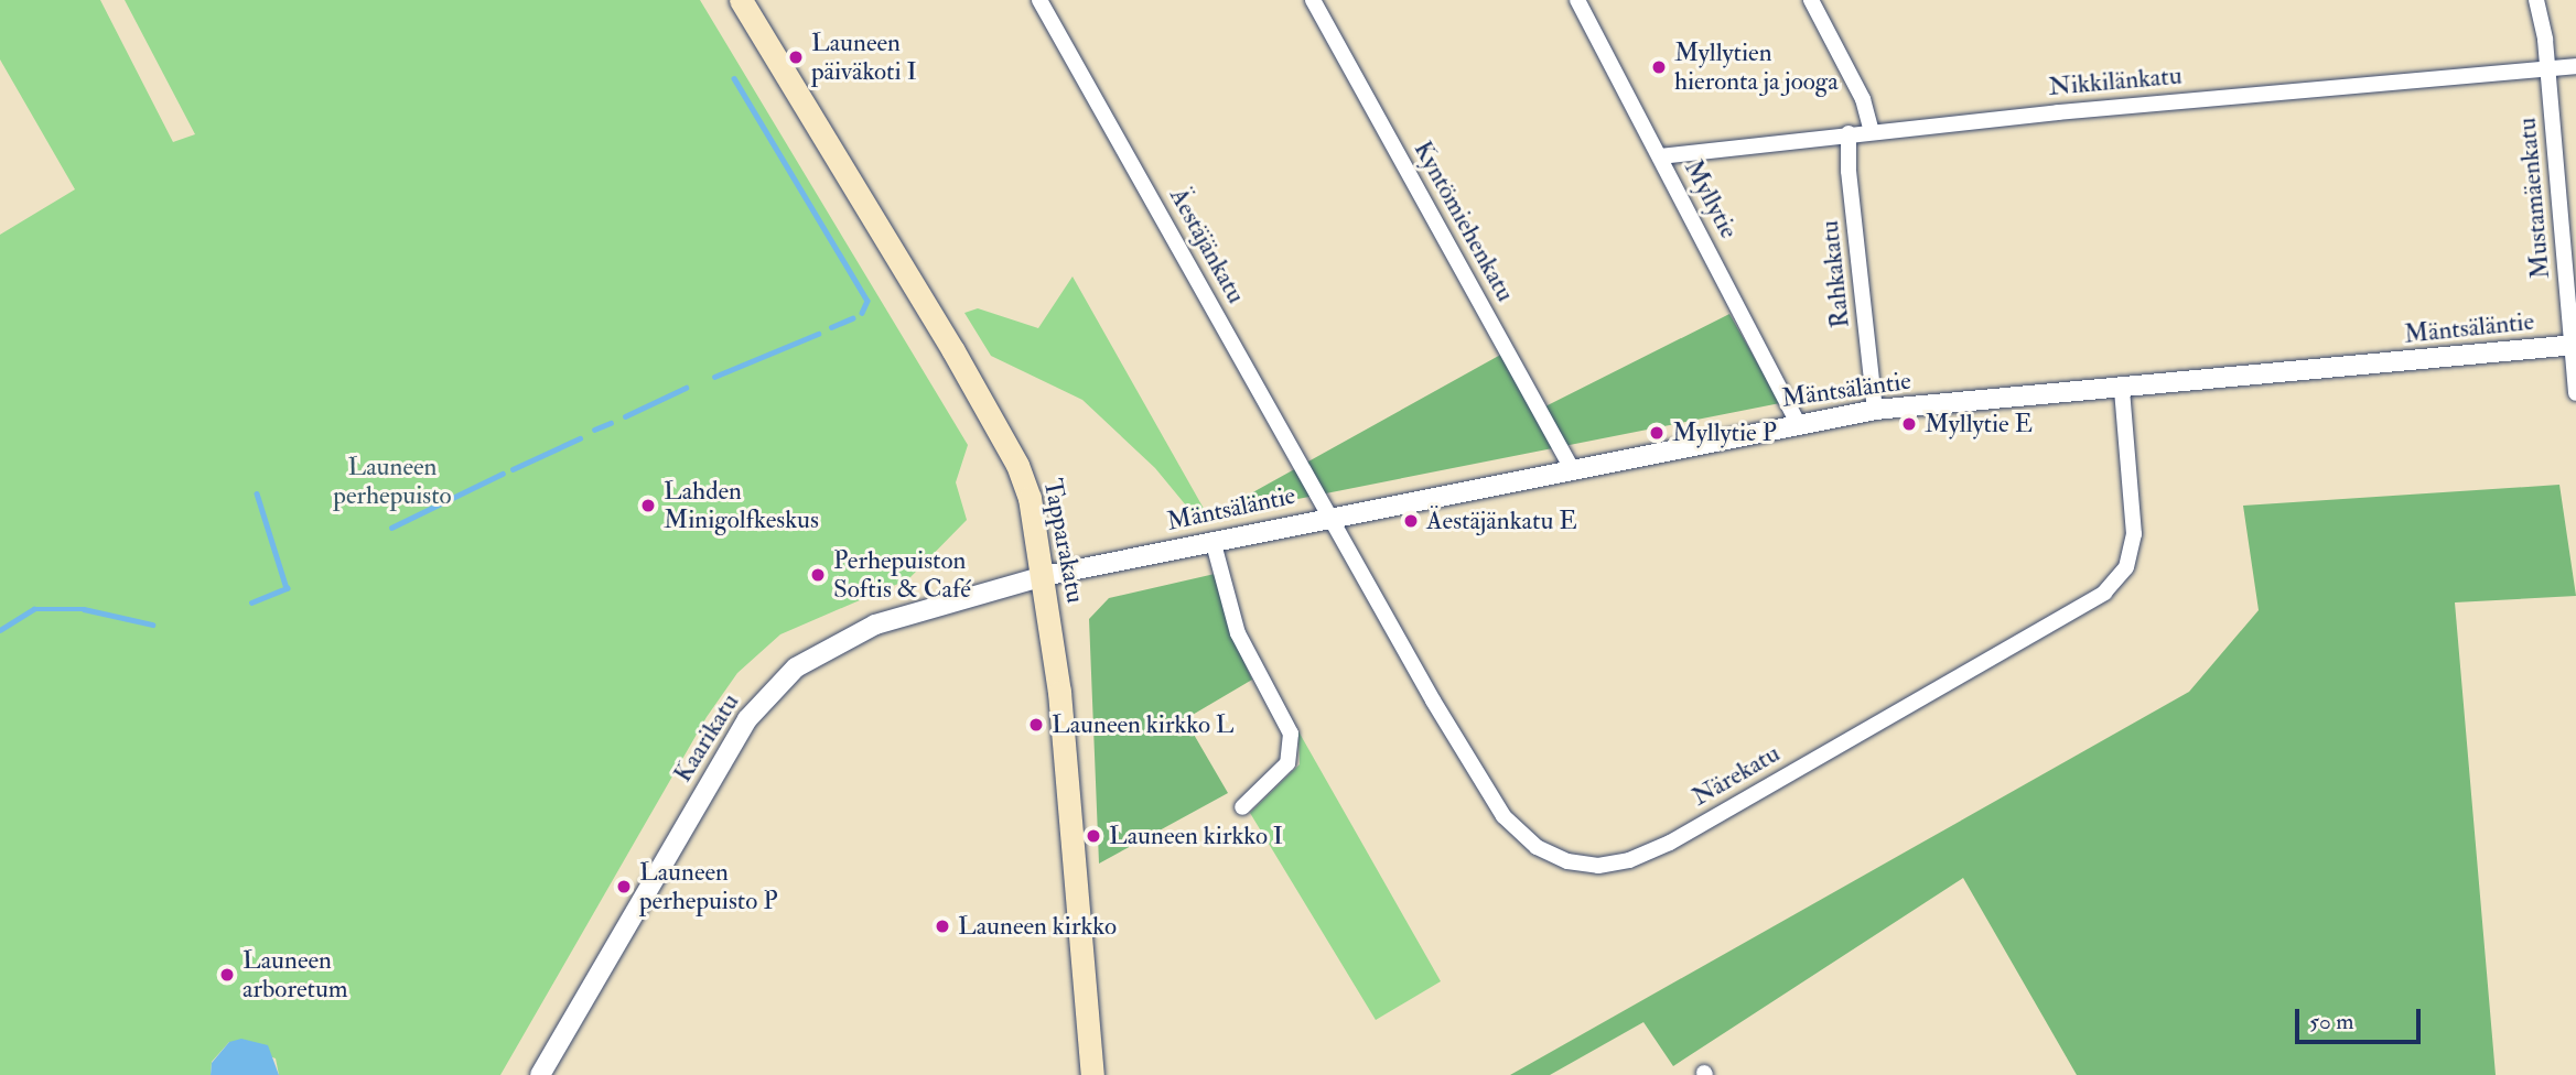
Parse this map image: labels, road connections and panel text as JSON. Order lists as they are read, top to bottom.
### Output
{
  "streets": {
    "main road": ["Tapparakatu"],
    "street": [
      "Nikkilänkatu",
      "Mustamäenkatu",
      "Myllytie",
      "Kyntömiehenkatu",
      "Äestäjänkatu",
      "Rahkakatu",
      "Mäntsäläntie",
      "Kaarikatu",
      "Närekatu"
    ]
  },
  "crossings": [
    ["Nikkilänkatu", "Mustamäenkatu"],
    ["Nikkilänkatu", "Myllytie"],
    ["Nikkilänkatu", "Rahkakatu"],
    ["Mustamäenkatu", "Mäntsäläntie"],
    ["Myllytie", "Mäntsäläntie"],
    ["Kyntömiehenkatu", "Mäntsäläntie"],
    ["Äestäjänkatu", "Mäntsäläntie"],
    ["Äestäjänkatu", "Närekatu"],
    ["Rahkakatu", "Mäntsäläntie"],
    ["Mäntsäläntie", "Tapparakatu"],
    ["Mäntsäläntie", "Kaarikatu"],
    ["Mäntsäläntie", "Närekatu"],
    ["Tapparakatu", "Kaarikatu"]
  ],
  "parks": ["Launeen perhepuisto"],
  "places": [
    "Launeen päiväkoti I",
    "Myllytien hieronta ja jooga",
    "Myllytie E",
    "Myllytie P",
    "Lahden Minigolfkeskus",
    "Äestäjänkatu E",
    "Perhepuiston Softis & Café",
    "Launeen kirkko L",
    "Launeen kirkko I",
    "Launeen perhepuisto P",
    "Launeen kirkko",
    "Launeen arboretum"
  ],
  "scale_bar": "50 m"
}
